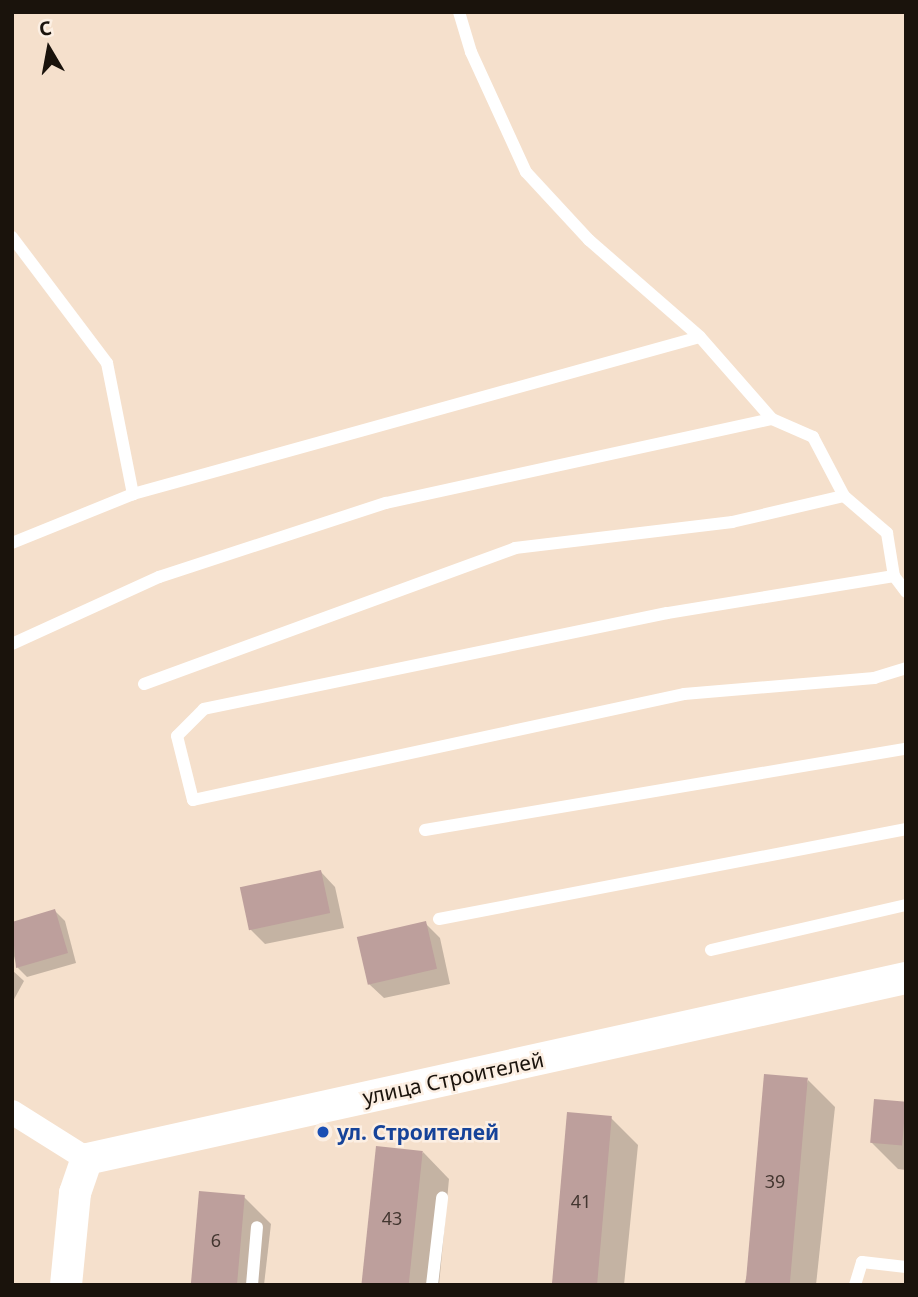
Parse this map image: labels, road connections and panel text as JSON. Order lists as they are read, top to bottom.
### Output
{
  "streets": {
    "street": ["улица Строителей"]
  },
  "places": ["ул. Строителей"],
  "house_numbers": [
    "39",
    "41",
    "43",
    "6"
  ],
  "north": "top"
}
